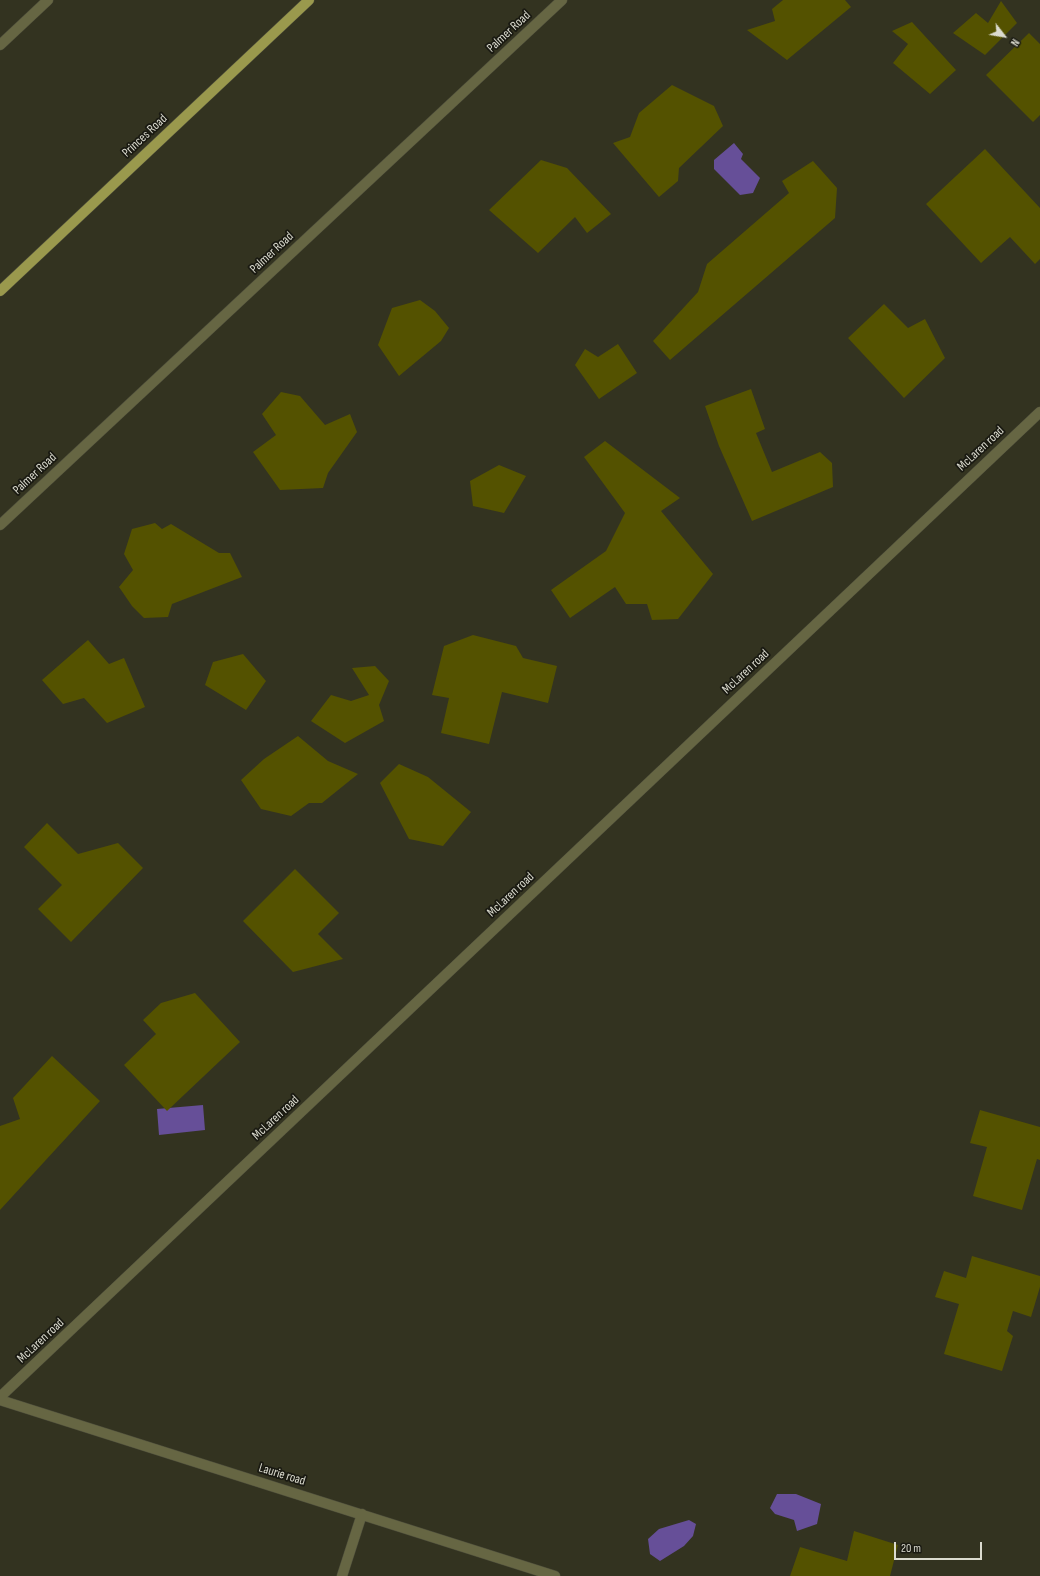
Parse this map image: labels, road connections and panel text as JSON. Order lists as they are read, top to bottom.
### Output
{
  "streets": {
    "main road": ["Princes Road"],
    "street": ["Palmer Road", "McLaren road", "Laurie road"]
  },
  "crossings": [
    ["McLaren road", "Laurie road"]
  ],
  "scale_bar": "20 m",
  "north": "bottom right"
}
